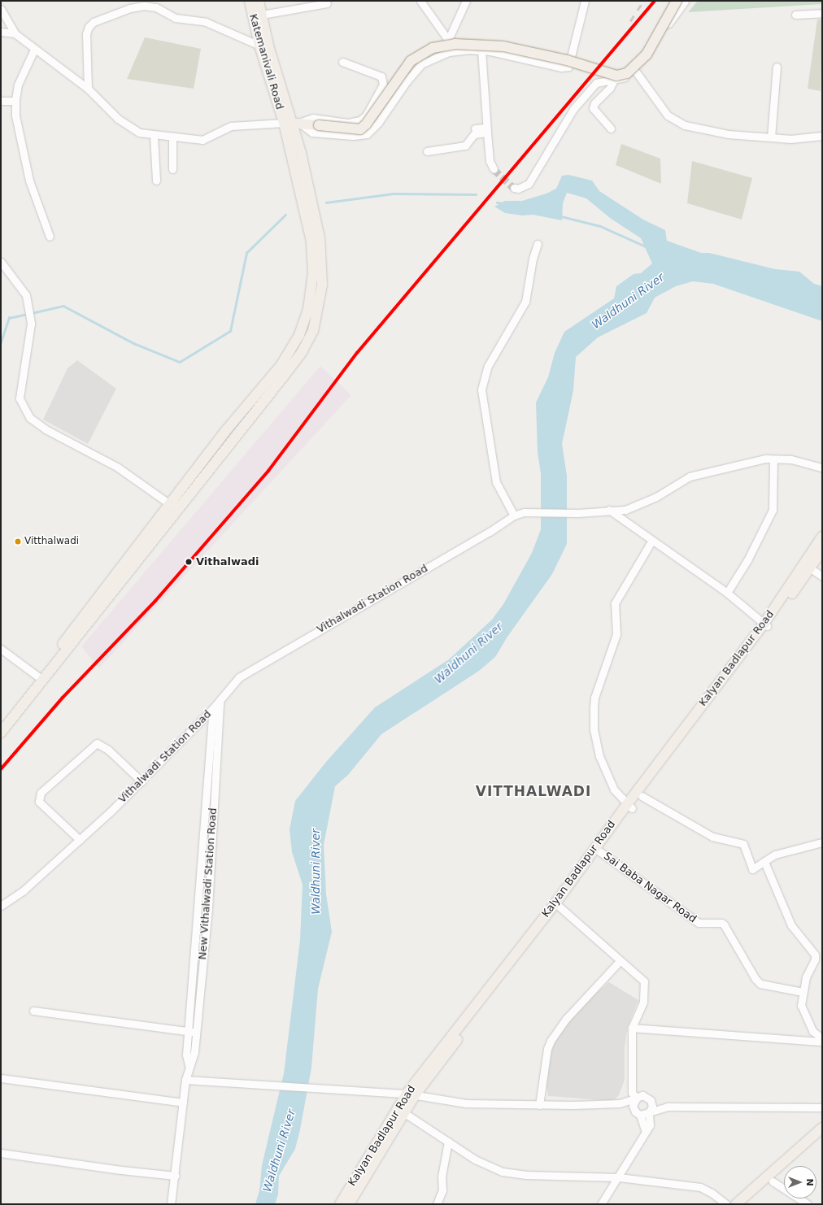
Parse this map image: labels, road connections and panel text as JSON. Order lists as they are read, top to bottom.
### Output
{
  "streets": {
    "main road": ["Katemanivali Road", "Kalyan Badlapur Road"],
    "street": ["Vithalwadi Station Road", "New Vithalwadi Station Road", "Sai Baba Nagar Road"]
  },
  "crossings": [
    ["Vithalwadi Station Road", "New Vithalwadi Station Road"],
    ["Kalyan Badlapur Road", "Sai Baba Nagar Road"]
  ],
  "districts": ["VITTHALWADI"],
  "water": ["Waldhuni River"],
  "places": ["Vitthalwadi", "Vithalwadi"],
  "north": "right"
}
